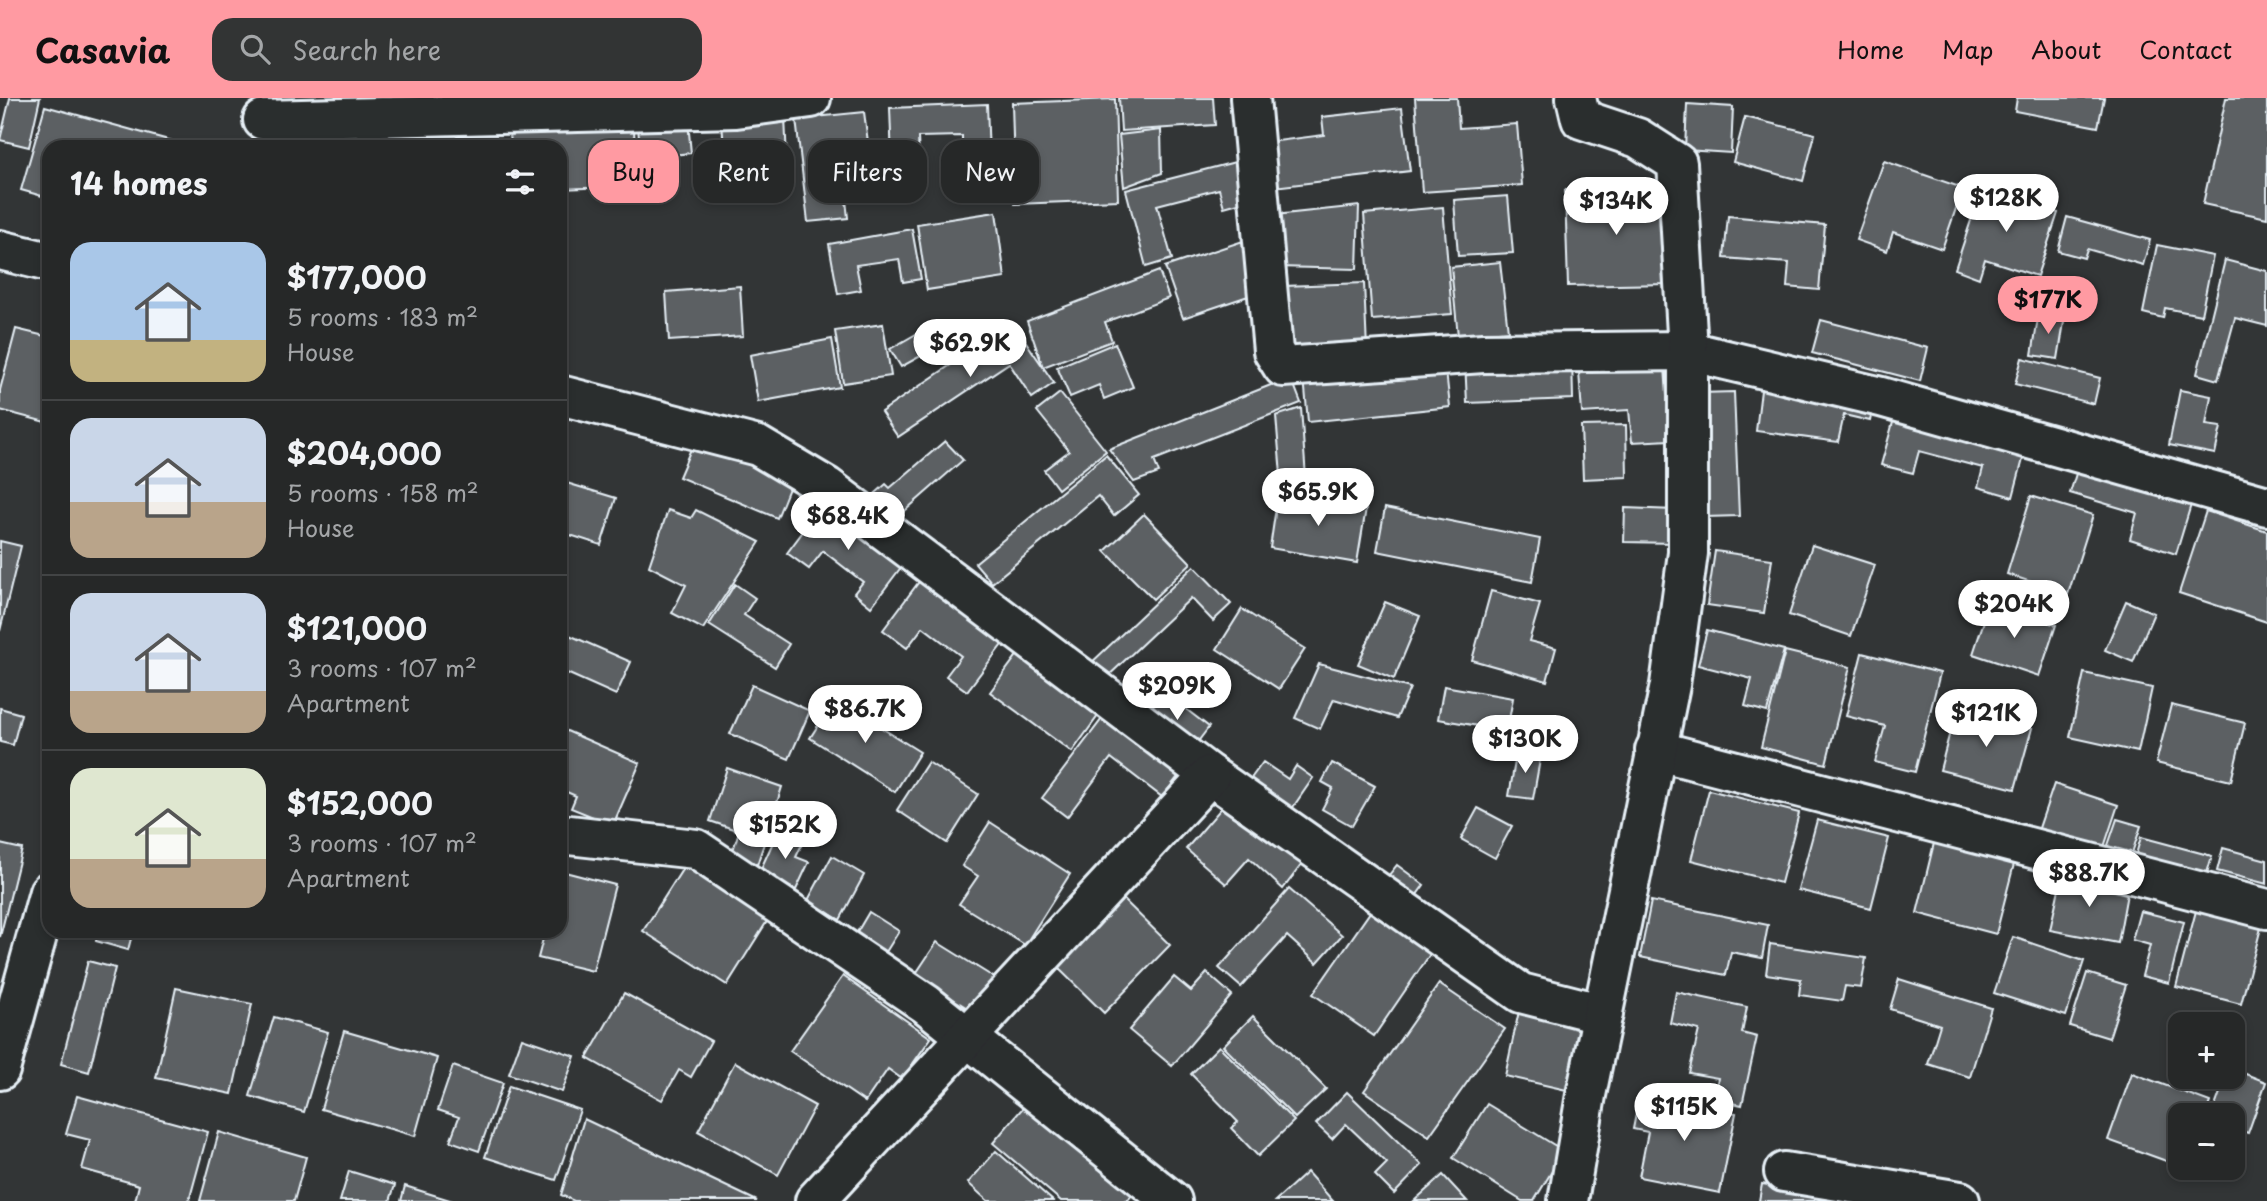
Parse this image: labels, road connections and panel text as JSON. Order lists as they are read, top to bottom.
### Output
{
  "page": {
    "header": "Casavia",
    "search": "Search here",
    "nav": [
      "Home",
      "Map",
      "About",
      "Contact"
    ],
    "chip": [
      "Buy",
      "Rent",
      "Filters",
      "New"
    ],
    "heading": "14 homes",
    "price": [
      "$128K",
      "$134K",
      "$177K",
      "$62.9K",
      "$65.9K",
      "$68.4K",
      "$204K",
      "$209K",
      "$86.7K",
      "$121K",
      "$130K",
      "$152K",
      "$88.7K",
      "$115K"
    ],
    "list": [
      {
        "name": "$177,000",
        "note": "5 rooms · 183 m² · House"
      },
      {
        "name": "$204,000",
        "note": "5 rooms · 158 m² · House"
      },
      {
        "name": "$121,000",
        "note": "3 rooms · 107 m² · Apartment"
      },
      {
        "name": "$152,000",
        "note": "3 rooms · 107 m² · Apartment"
      }
    ],
    "map_buttons": ["+", "−"]
  }
}
